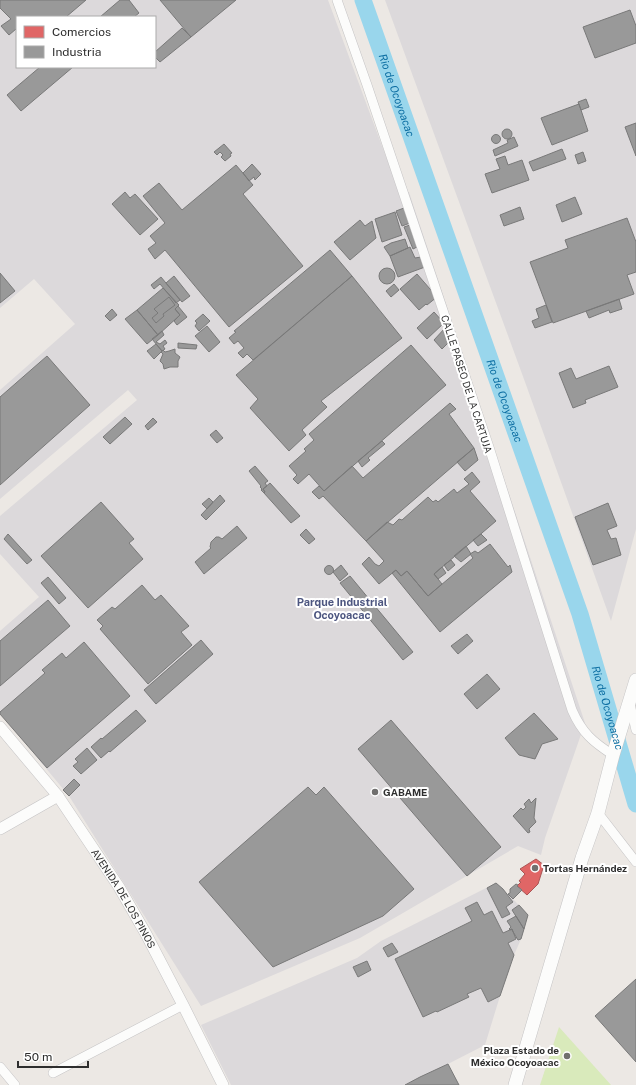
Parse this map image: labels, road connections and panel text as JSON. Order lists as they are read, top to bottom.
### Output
{
  "streets": {
    "street": ["CALLE PASEO DE LA CARTUJA", "AVENIDA DE LOS PINOS"]
  },
  "districts": ["Parque Industrial Ocoyoacac"],
  "water": ["Rio de Ocoyoacac"],
  "places": ["GABAME", "Tortas Hernández", "Plaza Estado de México Ocoyoacac"],
  "legend": ["Comercios", "Industria"],
  "scale_bar": "50 m"
}
